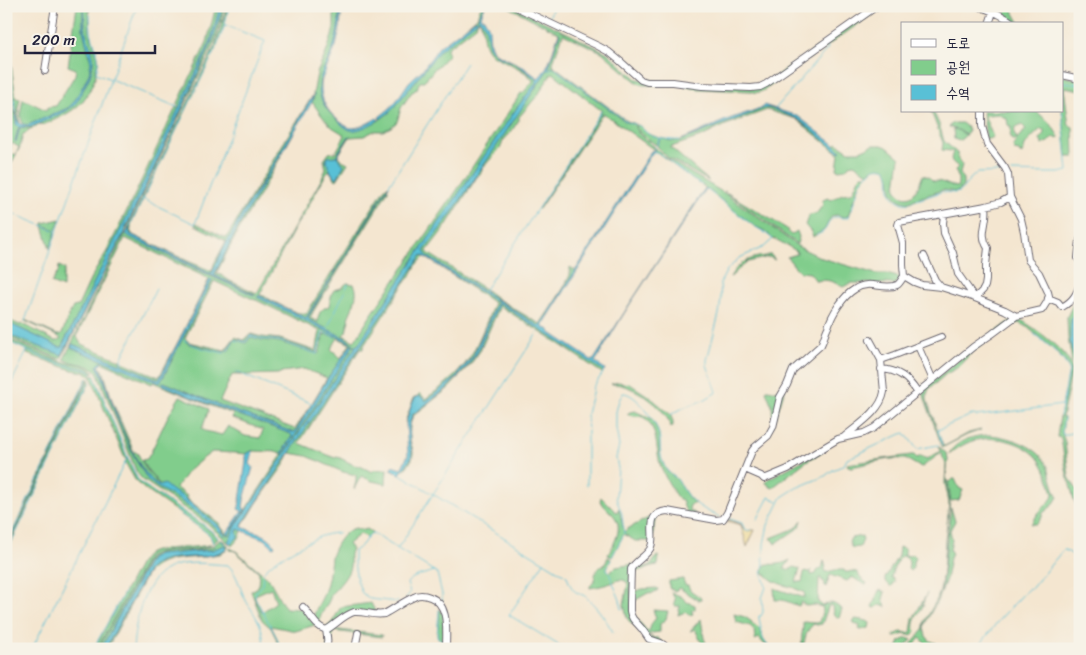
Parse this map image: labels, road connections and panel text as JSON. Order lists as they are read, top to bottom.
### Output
{
  "legend": ["도로", "공원", "수역"],
  "scale_bar": "200 m"
}
